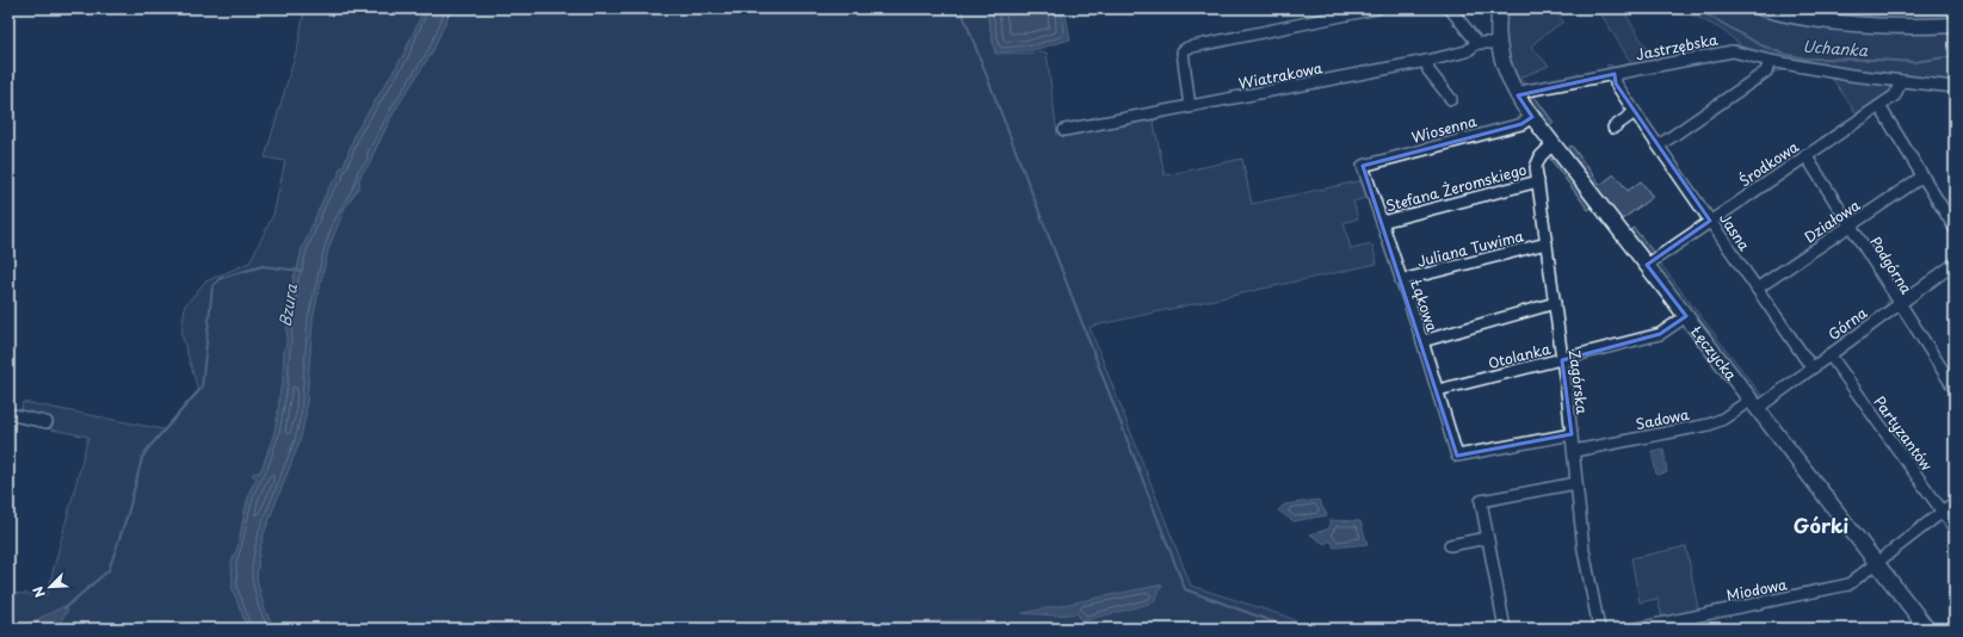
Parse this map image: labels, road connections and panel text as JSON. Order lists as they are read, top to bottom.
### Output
{
  "streets": {
    "main road": ["Łęczycka"],
    "street": [
      "Jastrzębska",
      "Wiatrakowa",
      "Wiosenna",
      "Środkowa",
      "Stefana Żeromskiego",
      "Działowa",
      "Jasna",
      "Juliana Tuwima",
      "Podgórna",
      "Łąkowa",
      "Górna",
      "Otolanka",
      "Zagórska",
      "Sadowa",
      "Partyzantów",
      "Miodowa"
    ]
  },
  "crossings": [
    ["Jastrzębska", "Środkowa"],
    ["Jastrzębska", "Jasna"],
    ["Jastrzębska", "Łęczycka"],
    ["Wiatrakowa", "Łęczycka"],
    ["Wiosenna", "Łąkowa"],
    ["Wiosenna", "Łęczycka"],
    ["Środkowa", "Jasna"],
    ["Środkowa", "Podgórna"],
    ["Środkowa", "Łęczycka"],
    ["Stefana Żeromskiego", "Łąkowa"],
    ["Stefana Żeromskiego", "Zagórska"],
    ["Działowa", "Jasna"],
    ["Działowa", "Podgórna"],
    ["Jasna", "Górna"],
    ["Juliana Tuwima", "Łąkowa"],
    ["Juliana Tuwima", "Zagórska"],
    ["Podgórna", "Górna"],
    ["Łąkowa", "Otolanka"],
    ["Łąkowa", "Zagórska"],
    ["Górna", "Łęczycka"],
    ["Górna", "Sadowa"],
    ["Górna", "Partyzantów"],
    ["Łęczycka", "Otolanka"],
    ["Łęczycka", "Zagórska"],
    ["Łęczycka", "Sadowa"],
    ["Łęczycka", "Miodowa"],
    ["Otolanka", "Zagórska"],
    ["Zagórska", "Sadowa"],
    ["Partyzantów", "Miodowa"]
  ],
  "districts": ["Górki"],
  "water": ["Uchanka", "Bzura"],
  "north": "bottom left"
}
